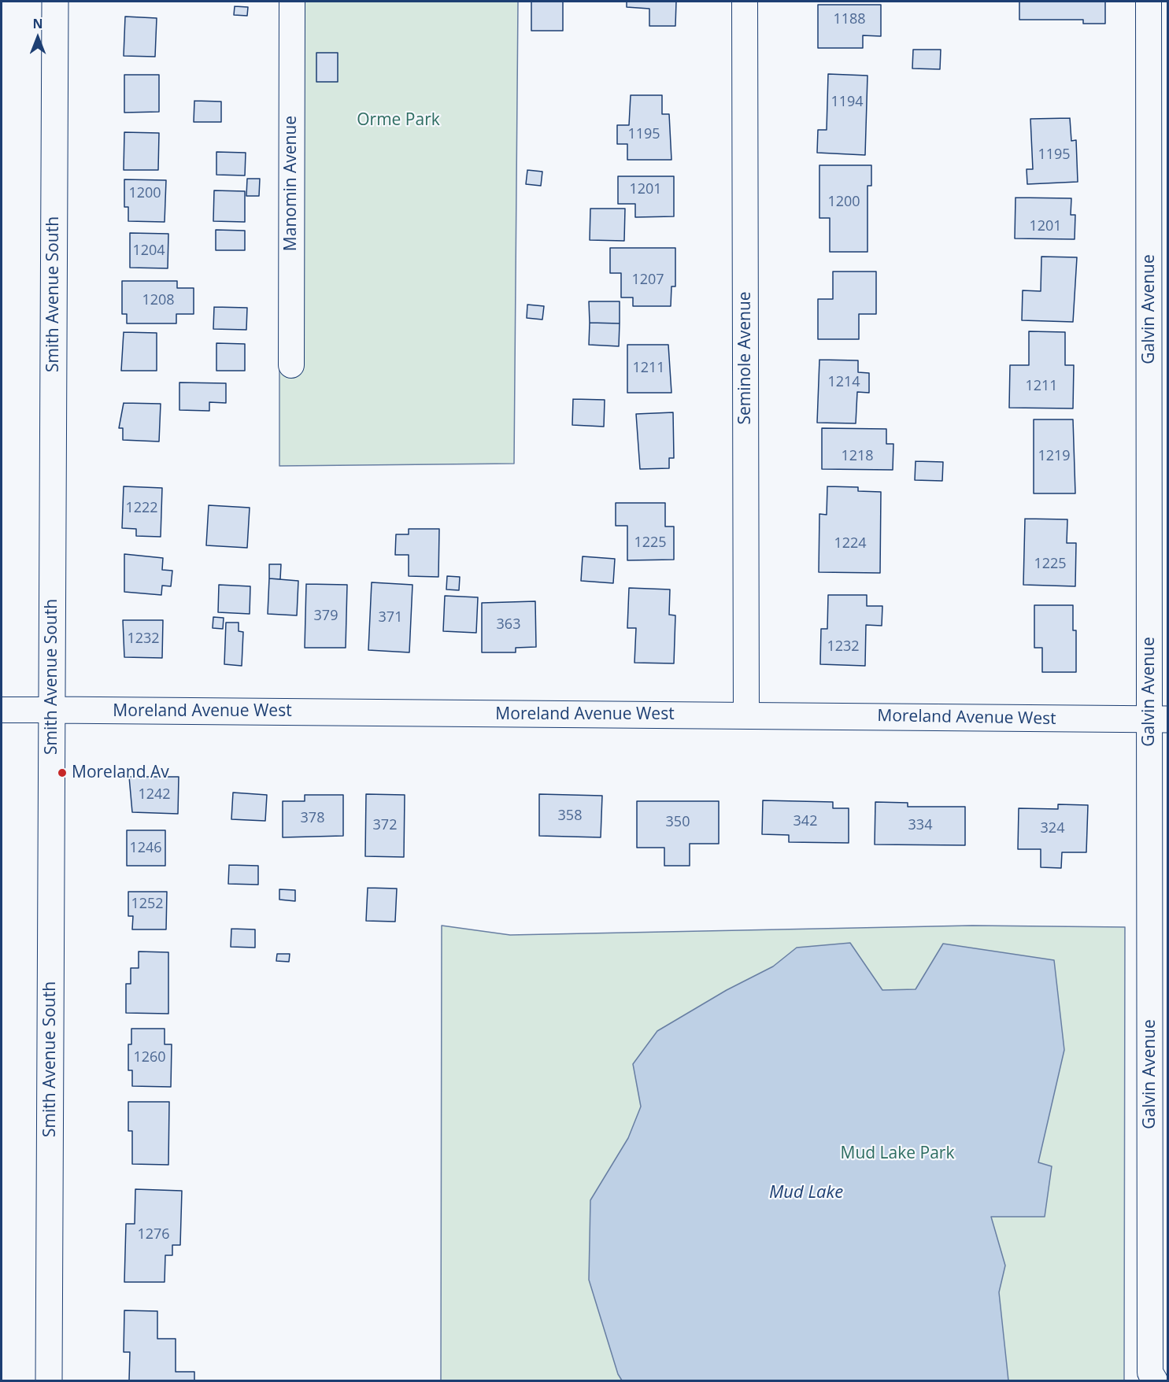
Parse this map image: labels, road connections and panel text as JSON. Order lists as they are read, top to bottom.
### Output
{
  "streets": {
    "street": [
      "Manomin Avenue",
      "Smith Avenue South",
      "Galvin Avenue",
      "Seminole Avenue",
      "Moreland Avenue West"
    ]
  },
  "crossings": [
    ["Smith Avenue South", "Moreland Avenue West"],
    ["Galvin Avenue", "Moreland Avenue West"],
    ["Seminole Avenue", "Moreland Avenue West"]
  ],
  "water": ["Mud Lake"],
  "parks": ["Orme Park", "Mud Lake Park"],
  "places": ["Moreland Av"],
  "house_numbers": [
    "1188",
    "1194",
    "1195",
    "1195",
    "1201",
    "1200",
    "1200",
    "1201",
    "1204",
    "1207",
    "1208",
    "1211",
    "1214",
    "1211",
    "1218",
    "1219",
    "1222",
    "1225",
    "1224",
    "1225",
    "379",
    "371",
    "363",
    "1232",
    "1232",
    "1242",
    "358",
    "378",
    "342",
    "350",
    "372",
    "334",
    "324",
    "1246",
    "1252",
    "1260",
    "1276"
  ],
  "north": "top"
}
